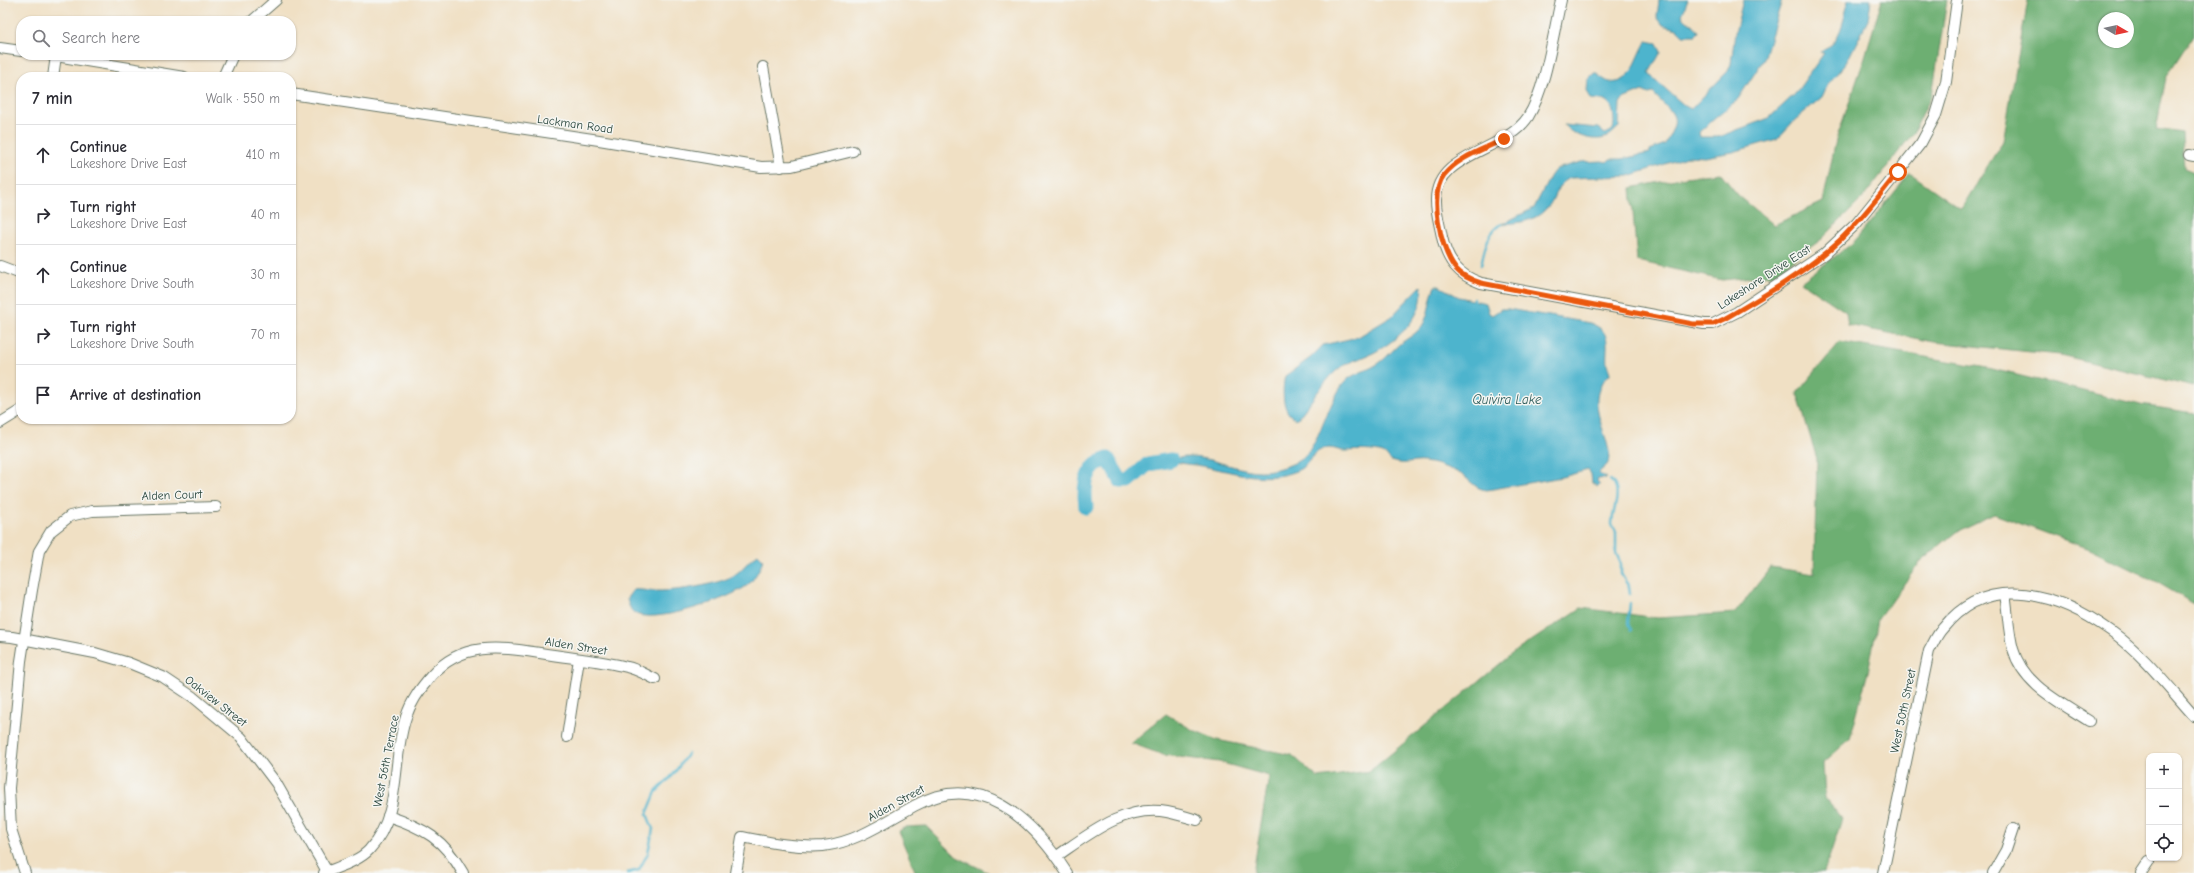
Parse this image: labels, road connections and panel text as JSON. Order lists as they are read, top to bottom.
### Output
{
  "streets": {
    "street": [
      "Lackman Road",
      "Lakeshore Drive East",
      "Alden Court",
      "Alden Street",
      "Oakview Street",
      "West 50th Street",
      "West 56th Terrace"
    ]
  },
  "crossings": [
    ["Alden Court", "Oakview Street"],
    ["Alden Street", "West 56th Terrace"],
    ["Oakview Street", "West 56th Terrace"]
  ],
  "water": ["Quivira Lake"],
  "north": "right",
  "page": {
    "search": "Search here",
    "heading": ["7 min", "Walk · 550 m"],
    "list": [
      ["Continue", "Lakeshore Drive East", "410 m"],
      ["Turn right", "Lakeshore Drive East", "40 m"],
      ["Continue", "Lakeshore Drive South", "30 m"],
      ["Turn right", "Lakeshore Drive South", "70 m"],
      "Arrive at destination"
    ],
    "map_buttons": ["+", "−"]
  }
}
